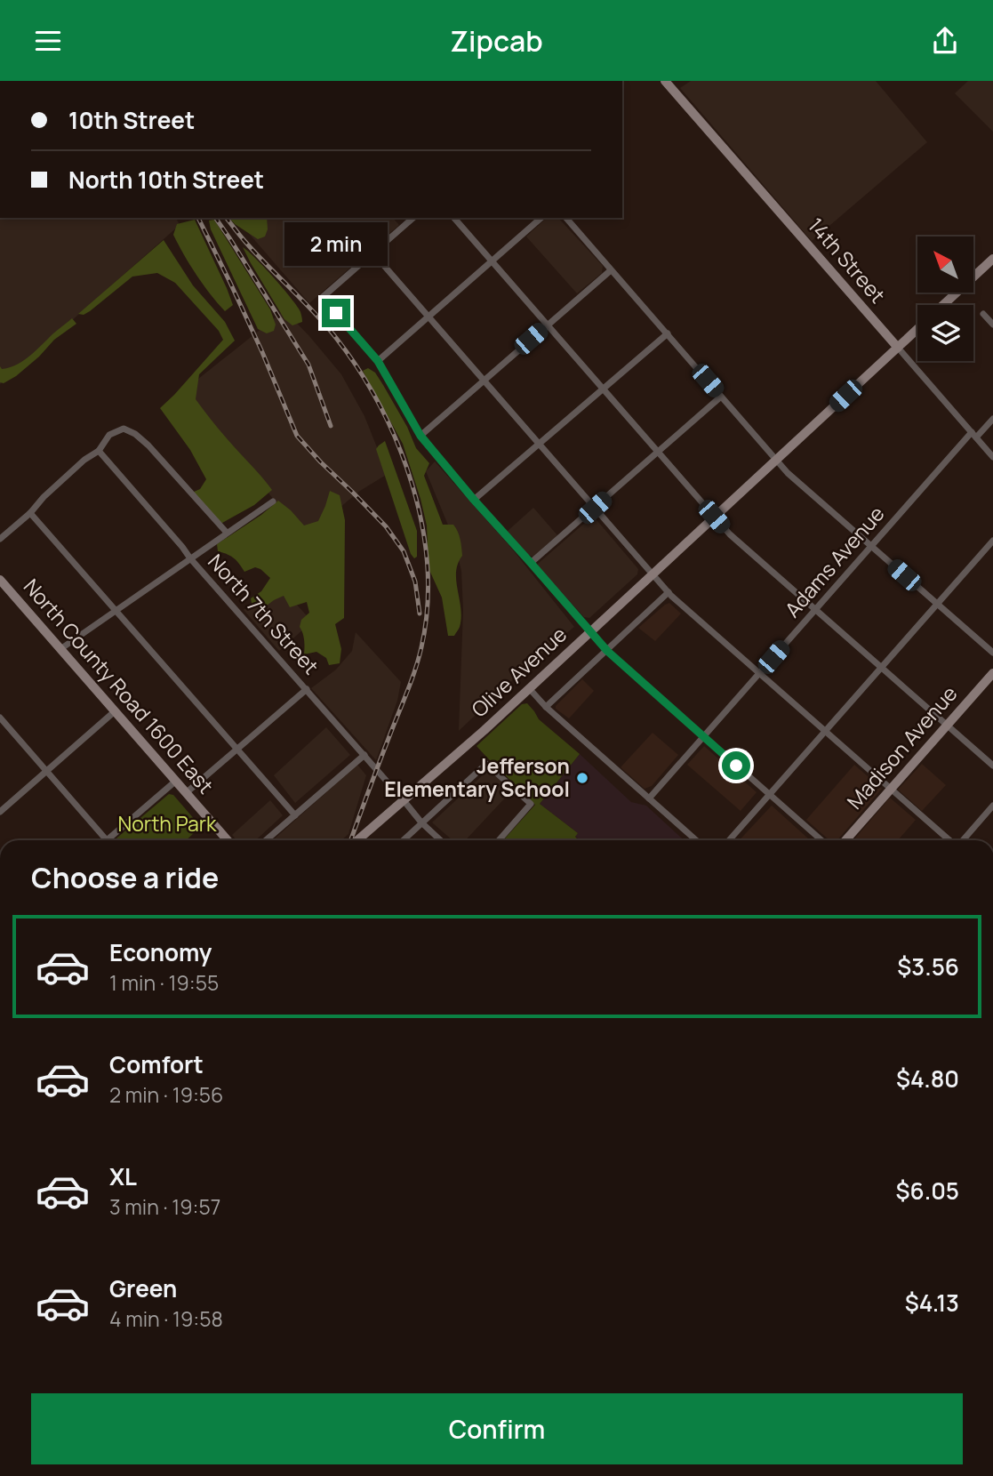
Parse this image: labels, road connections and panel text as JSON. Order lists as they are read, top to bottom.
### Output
{
  "streets": {
    "main road": [
      "14th Street",
      "Olive Avenue",
      "North County Road 1600 East",
      "Madison Avenue"
    ],
    "street": ["Adams Avenue", "North 7th Street"]
  },
  "crossings": [
    ["14th Street", "Adams Avenue"],
    ["14th Street", "Olive Avenue"],
    ["North 7th Street", "Olive Avenue"]
  ],
  "parks": ["North Park"],
  "places": ["Jefferson Elementary School"],
  "north": "top left",
  "page": {
    "header": "Zipcab",
    "banner": ["10th Street", "North 10th Street"],
    "bubble": "2 min",
    "heading": "Choose a ride",
    "list": [
      {
        "name": "Economy",
        "note": "1 min · 19:55",
        "value": "$3.56"
      },
      {
        "name": "Comfort",
        "note": "2 min · 19:56",
        "value": "$4.80"
      },
      {
        "name": "XL",
        "note": "3 min · 19:57",
        "value": "$6.05"
      },
      {
        "name": "Green",
        "note": "4 min · 19:58",
        "value": "$4.13"
      }
    ],
    "buttons": "Confirm"
  }
}
